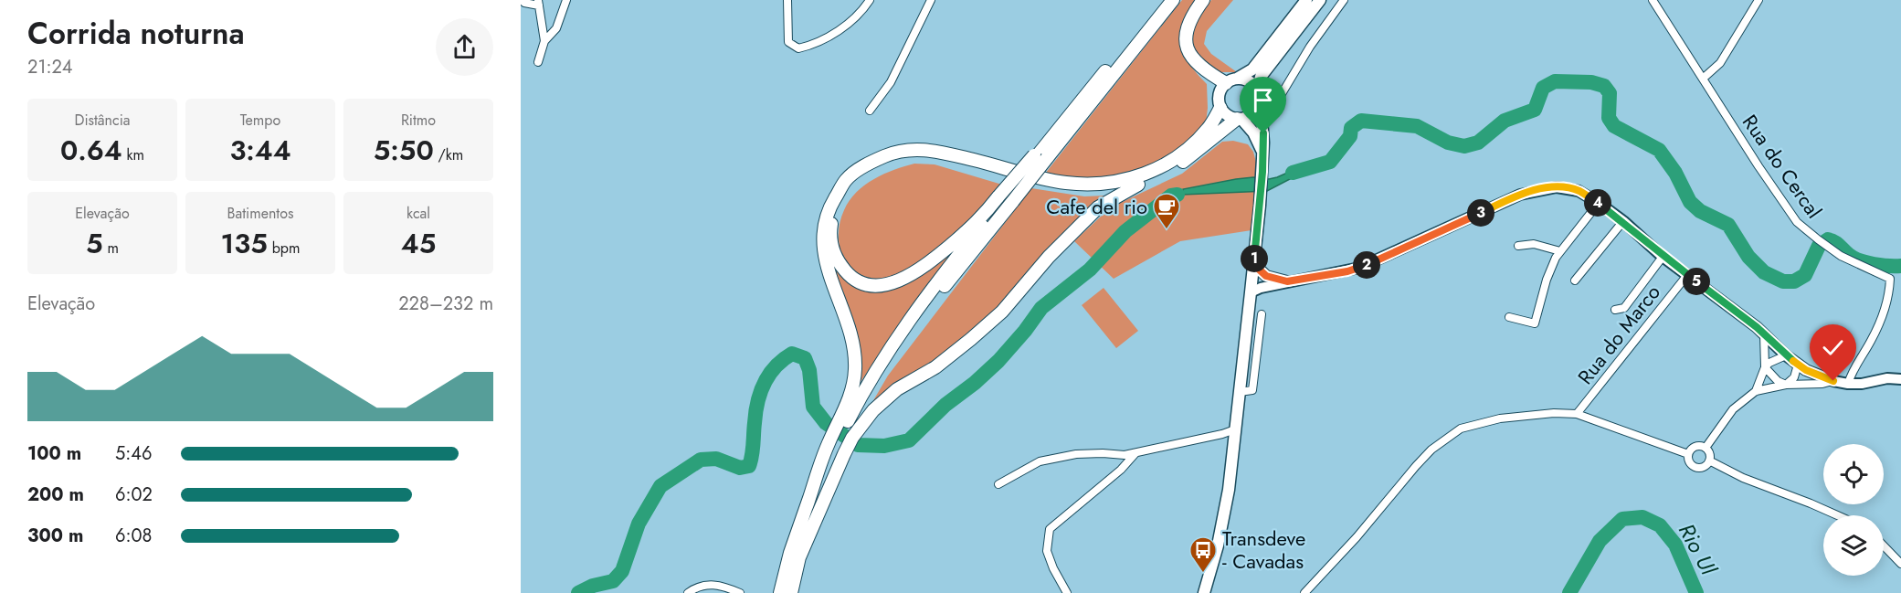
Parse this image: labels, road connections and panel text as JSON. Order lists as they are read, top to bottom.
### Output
{
  "streets": {
    "street": ["Rua do Cercal", "Rua do Marco"]
  },
  "water": ["Rio Ul"],
  "places": {
    "cafe": ["Cafe del rio"],
    "bus stop": ["Transdeve - Cavadas"]
  },
  "page": {
    "heading": ["Corrida noturna", "21:24"],
    "stats": [
      ["Distância", "0.64 km"],
      ["Tempo", "3:44"],
      ["Ritmo", "5:50 /km"],
      ["Elevação", "5 m"],
      ["Batimentos", "135 bpm"],
      ["kcal", "45"]
    ],
    "pins": [
      "4",
      "3",
      "1",
      "2",
      "5"
    ],
    "chart": ["Elevação", "228–232 m"],
    "list": [
      {
        "name": "100 m",
        "note": "5:46"
      },
      {
        "name": "200 m",
        "note": "6:02"
      },
      {
        "name": "300 m",
        "note": "6:08"
      }
    ]
  }
}
